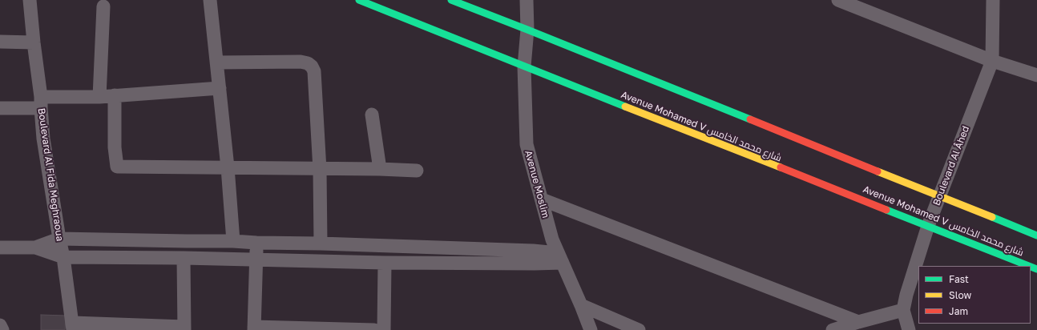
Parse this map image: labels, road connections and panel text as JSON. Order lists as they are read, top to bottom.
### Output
{
  "streets": {
    "street": [
      "Avenue Mohamed V شارع محمد الخامس",
      "Boulevard Al Âhed",
      "Boulevard Al Fida Meghraoua",
      "Avenue Moslim"
    ]
  },
  "crossings": [
    ["Avenue Mohamed V شارع محمد الخامس", "Boulevard Al Âhed"],
    ["Avenue Mohamed V شارع محمد الخامس", "Avenue Moslim"]
  ],
  "legend": ["Fast", "Slow", "Jam"]
}
